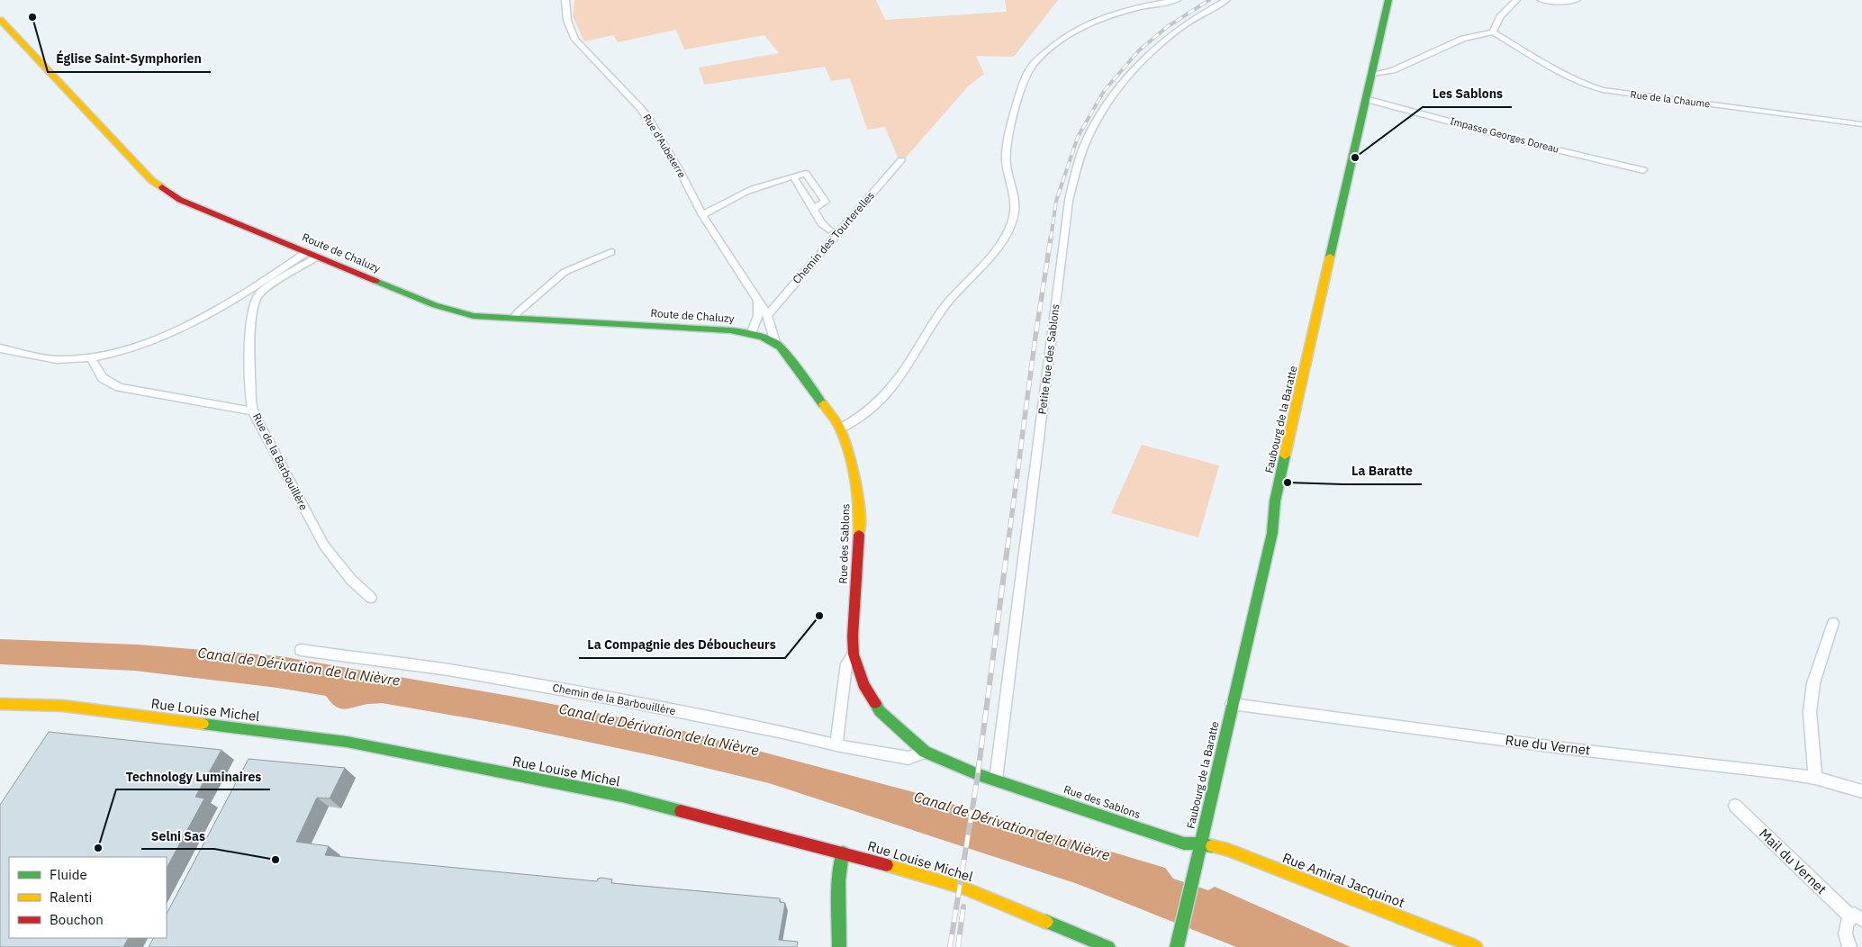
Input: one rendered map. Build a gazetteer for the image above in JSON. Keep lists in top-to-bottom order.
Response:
{
  "streets": {
    "street": [
      "Rue de la Chaume",
      "Impasse Georges Doreau",
      "Rue d'Aubeterre",
      "Chemin des Tourterelles",
      "Route de Chaluzy",
      "Petite Rue des Sablons",
      "Faubourg de la Baratte",
      "Rue de la Barbouillère",
      "Rue des Sablons",
      "Chemin de la Barbouillère",
      "Rue Louise Michel",
      "Rue du Vernet",
      "Mail du Vernet",
      "Rue Amiral Jacquinot"
    ]
  },
  "crossings": [
    ["Impasse Georges Doreau", "Faubourg de la Baratte"],
    ["Rue d'Aubeterre", "Chemin des Tourterelles"],
    ["Rue d'Aubeterre", "Route de Chaluzy"],
    ["Rue d'Aubeterre", "Rue des Sablons"],
    ["Route de Chaluzy", "Rue de la Barbouillère"],
    ["Route de Chaluzy", "Rue des Sablons"],
    ["Petite Rue des Sablons", "Rue des Sablons"],
    ["Faubourg de la Baratte", "Rue des Sablons"],
    ["Faubourg de la Baratte", "Rue du Vernet"],
    ["Faubourg de la Baratte", "Rue Amiral Jacquinot"],
    ["Rue des Sablons", "Chemin de la Barbouillère"],
    ["Rue des Sablons", "Rue Amiral Jacquinot"]
  ],
  "water": ["Canal de Dérivation de la Nièvre"],
  "places": [
    "Église Saint-Symphorien",
    "Les Sablons",
    "La Baratte",
    "La Compagnie des Déboucheurs",
    "Technology Luminaires",
    "Selni Sas"
  ],
  "legend": ["Fluide", "Ralenti", "Bouchon"]
}
